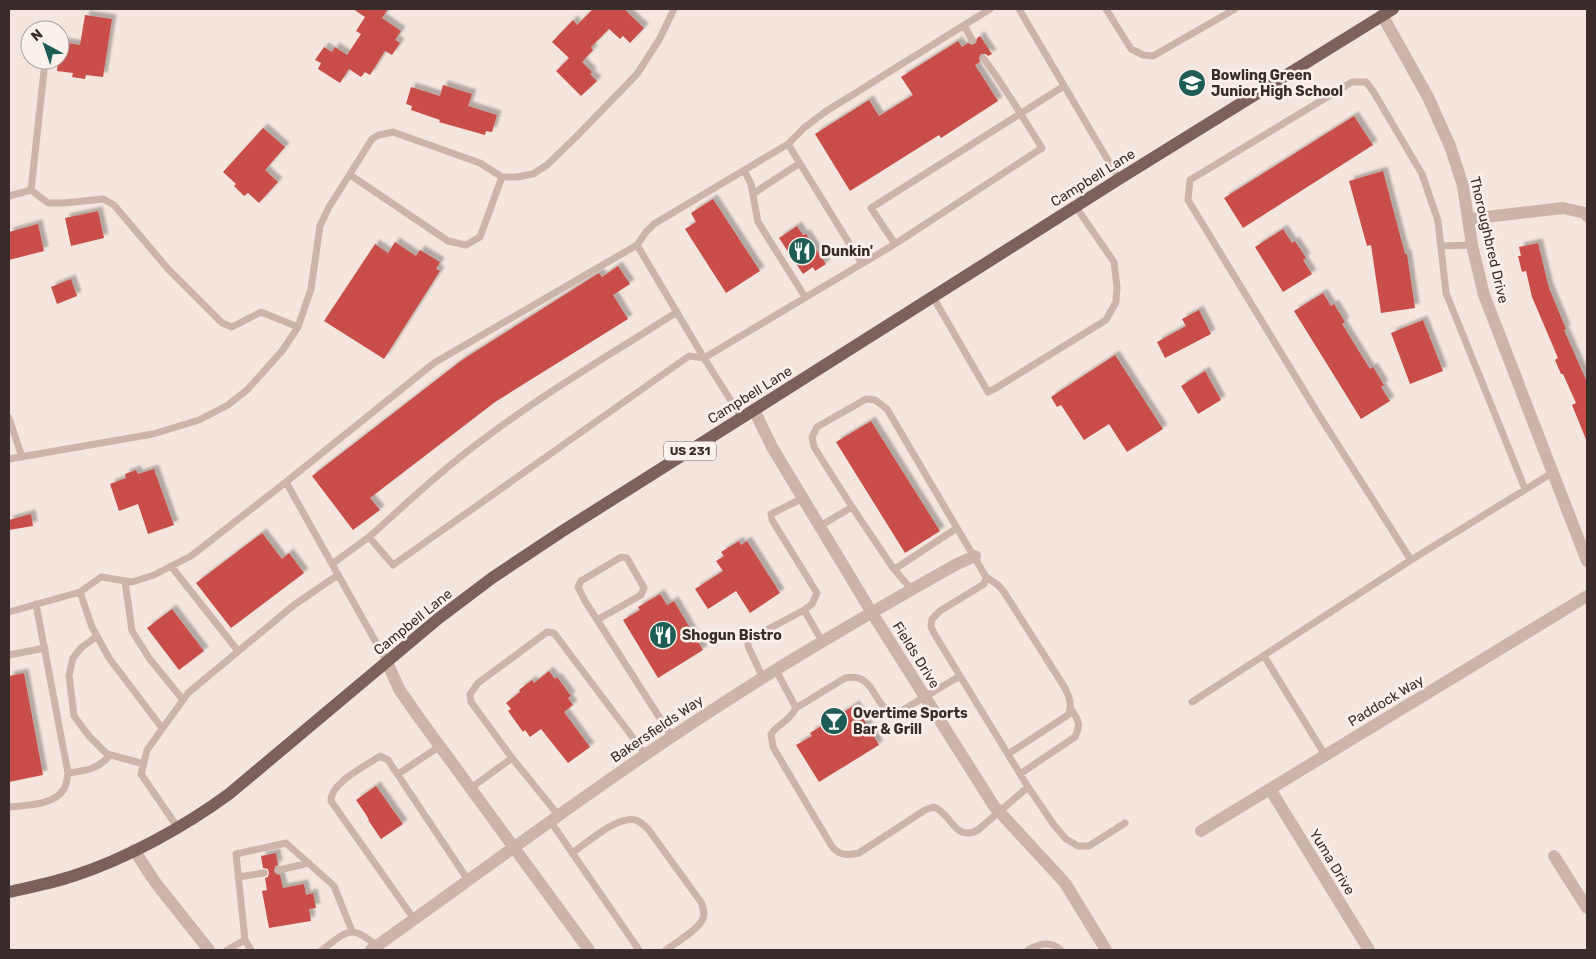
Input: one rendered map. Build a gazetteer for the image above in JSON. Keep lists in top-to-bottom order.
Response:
{
  "streets": {
    "main road": ["Campbell Lane", "US 231"],
    "street": [
      "Thoroughbred Drive",
      "Fields Drive",
      "Paddock Way",
      "Bakersfields Way",
      "Yuma Drive"
    ]
  },
  "crossings": [
    ["Campbell Lane", "Thoroughbred Drive"],
    ["Campbell Lane", "Fields Drive"],
    ["Fields Drive", "Bakersfields Way"],
    ["Paddock Way", "Yuma Drive"]
  ],
  "places": {
    "school or university": ["Bowling Green Junior High School"],
    "restaurant": ["Dunkin'", "Shogun Bistro"],
    "bar": ["Overtime Sports Bar & Grill"]
  },
  "north": "top left"
}
